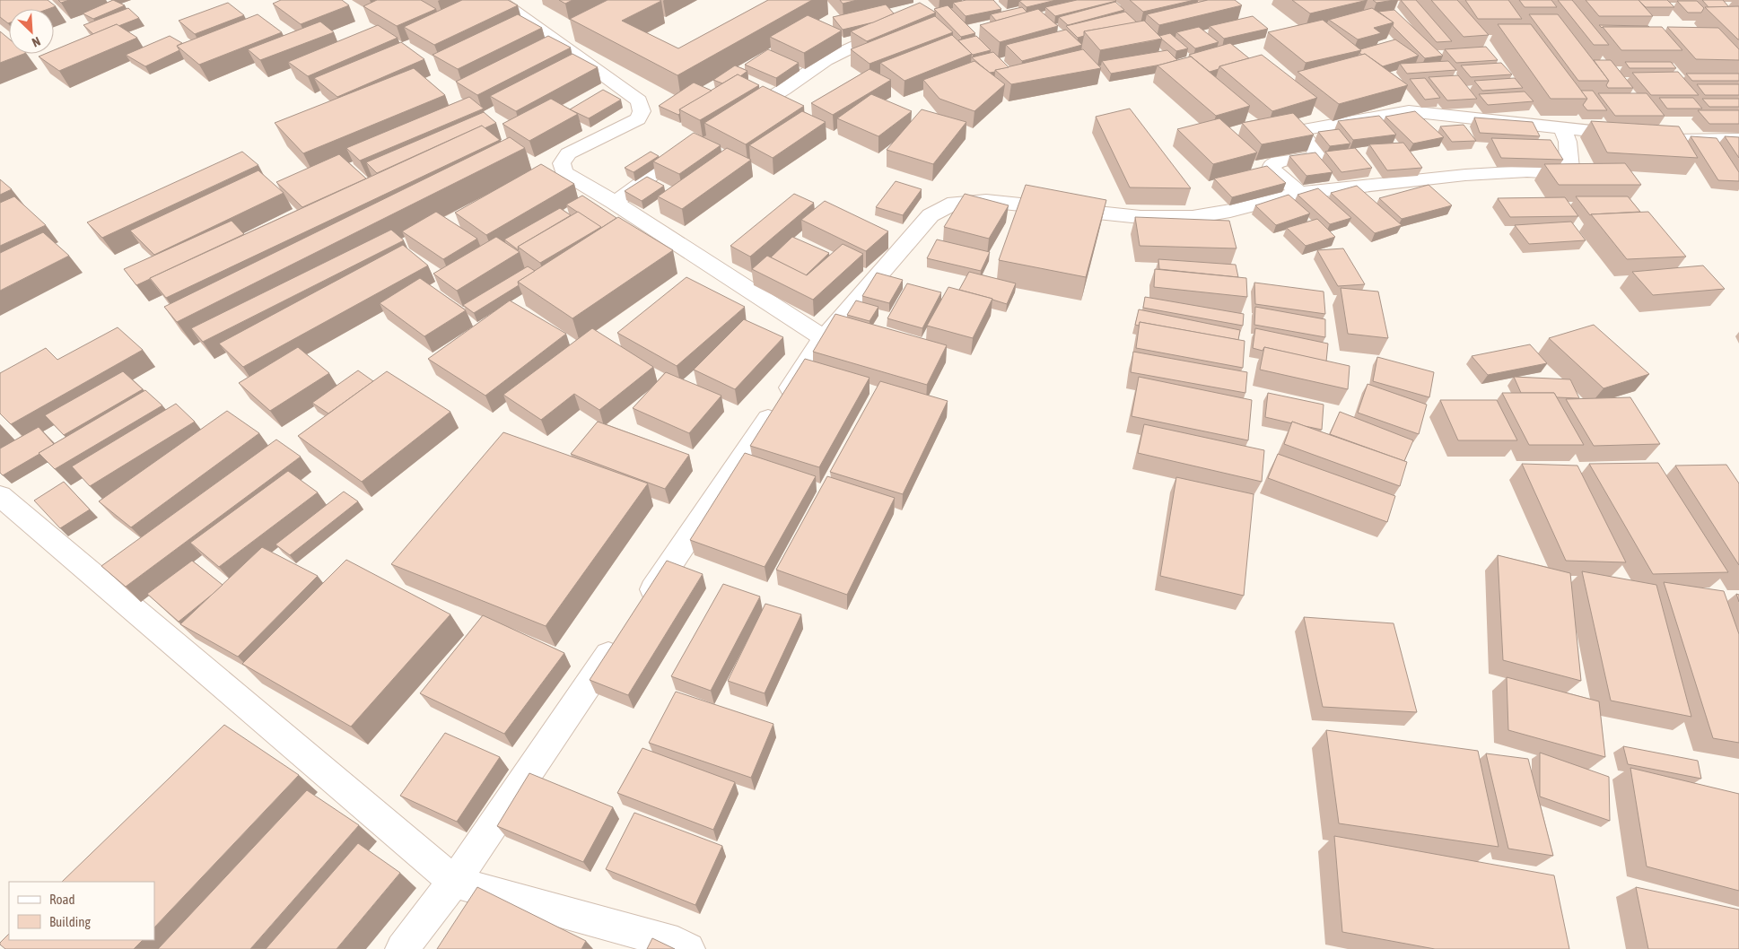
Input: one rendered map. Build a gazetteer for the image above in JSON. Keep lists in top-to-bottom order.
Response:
{
  "legend": ["Road", "Building"],
  "north": "bottom right"
}
